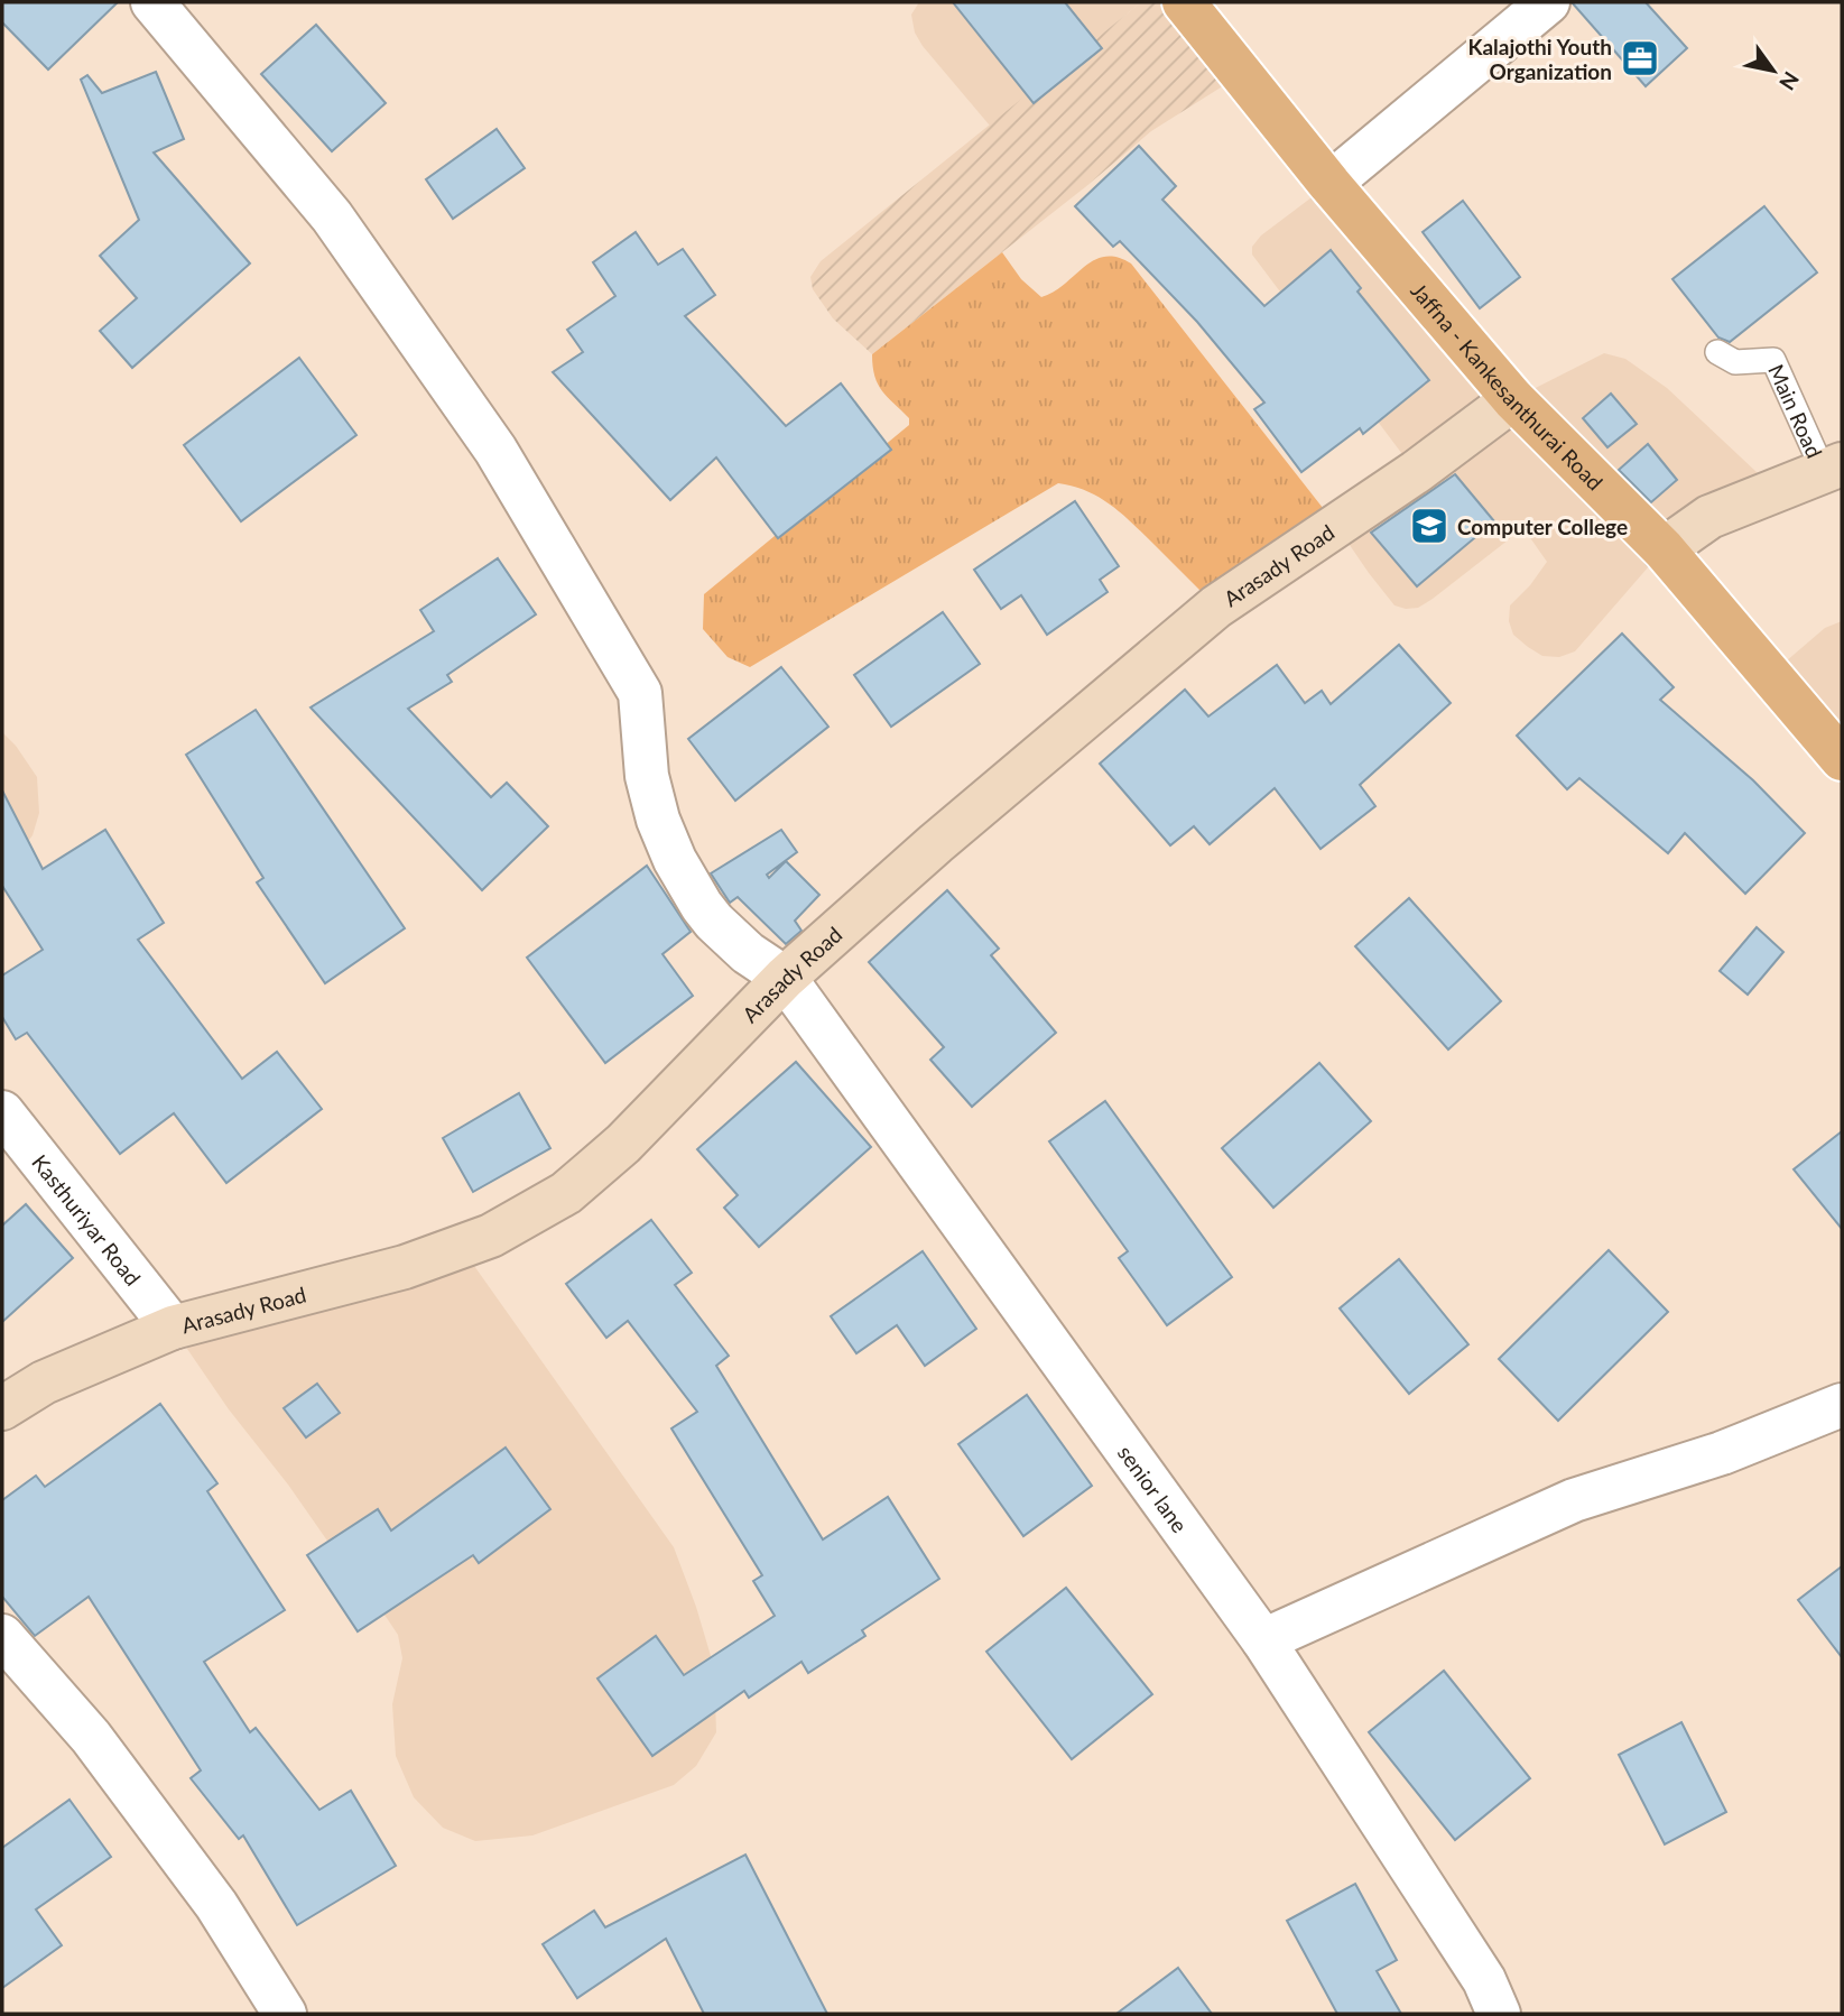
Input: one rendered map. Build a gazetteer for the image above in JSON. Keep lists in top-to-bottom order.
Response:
{
  "streets": {
    "main road": ["Jaffna - Kankesanthurai Road", "Main Road", "Arasady Road"],
    "street": ["Kasthuriyar Road", "senior lane"]
  },
  "crossings": [
    ["Jaffna - Kankesanthurai Road", "Main Road"],
    ["Jaffna - Kankesanthurai Road", "Arasady Road"],
    ["Arasady Road", "Kasthuriyar Road"],
    ["Arasady Road", "senior lane"]
  ],
  "places": {
    "office": ["Kalajothi Youth Organization"],
    "school or university": ["Computer College"]
  },
  "north": "bottom right"
}
